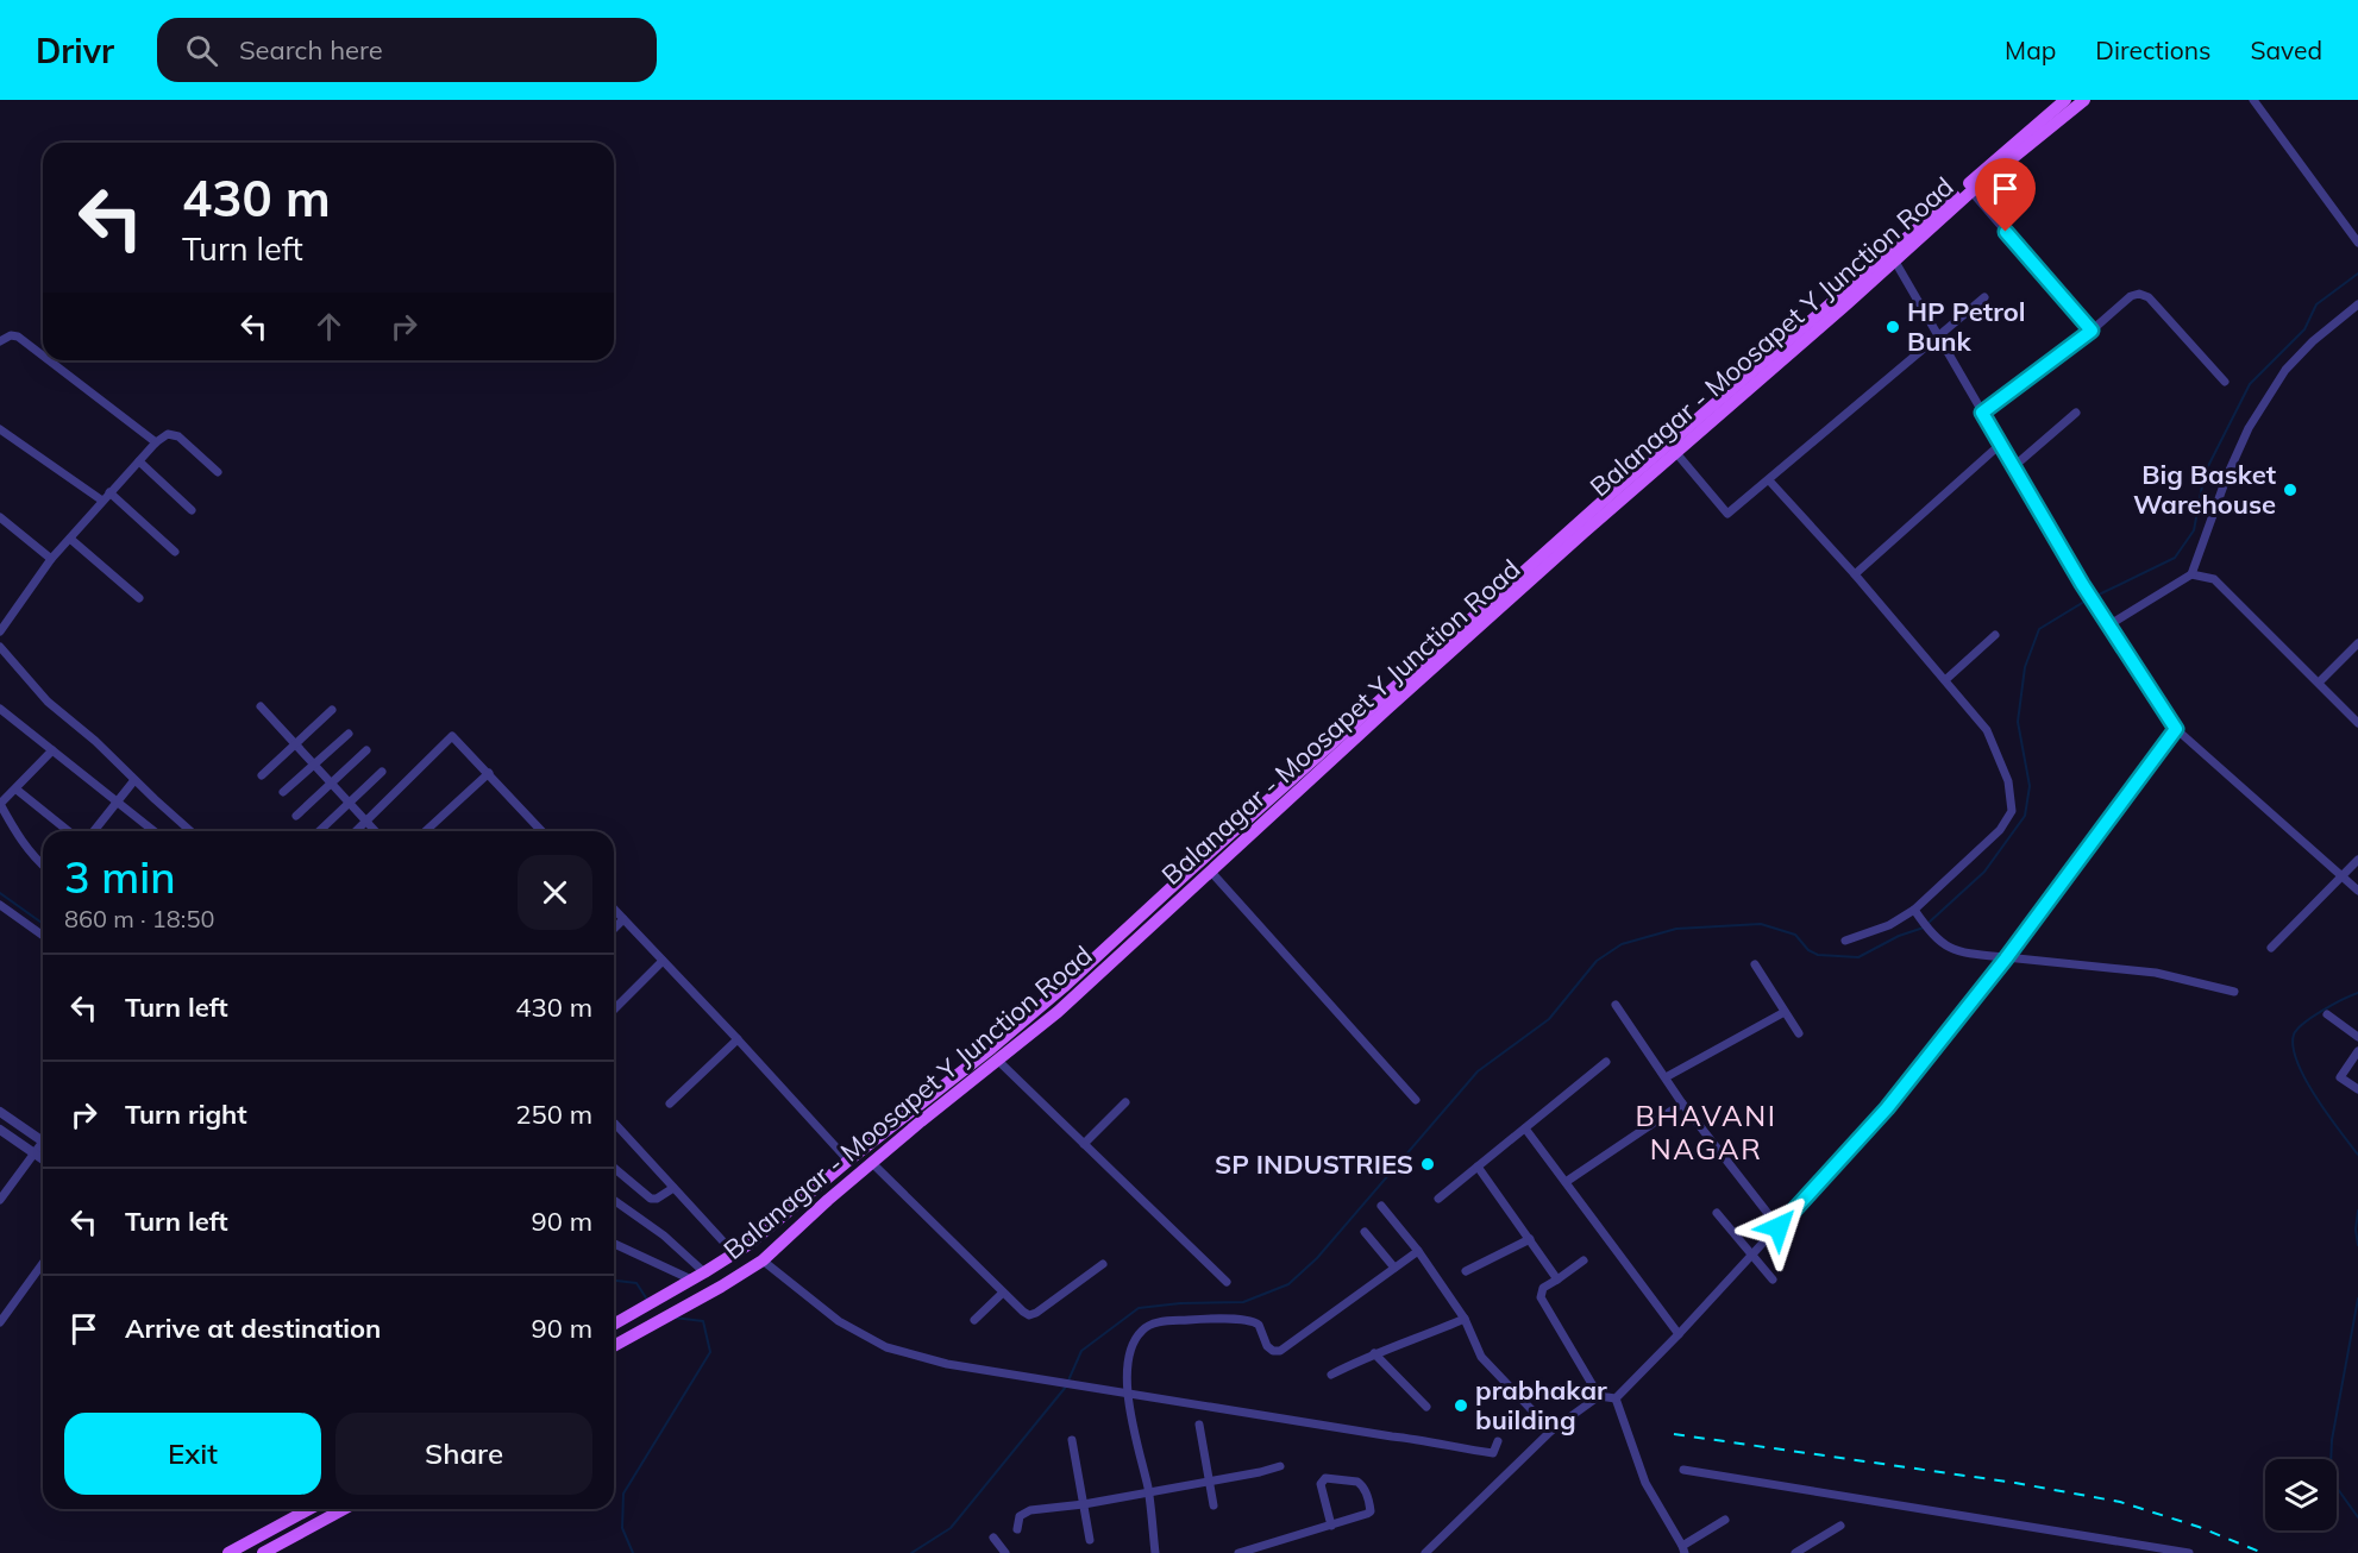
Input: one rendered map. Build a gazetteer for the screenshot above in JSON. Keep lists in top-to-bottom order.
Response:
{
  "streets": {
    "main road": ["Balanagar - Moosapet Y Junction Road"]
  },
  "districts": ["BHAVANI NAGAR"],
  "places": [
    "HP Petrol Bunk",
    "Big Basket Warehouse",
    "SP INDUSTRIES",
    "prabhakar building"
  ],
  "page": {
    "header": "Drivr",
    "search": "Search here",
    "nav": ["Map", "Directions", "Saved"],
    "turn": ["430 m", "Turn left"],
    "heading": ["3 min", "860 m · 18:50"],
    "list": [
      {
        "name": "Turn left",
        "value": "430 m"
      },
      {
        "name": "Turn right",
        "value": "250 m"
      },
      {
        "name": "Turn left",
        "value": "90 m"
      },
      {
        "name": "Arrive at destination",
        "value": "90 m"
      }
    ],
    "buttons": ["Exit", "Share"]
  }
}
